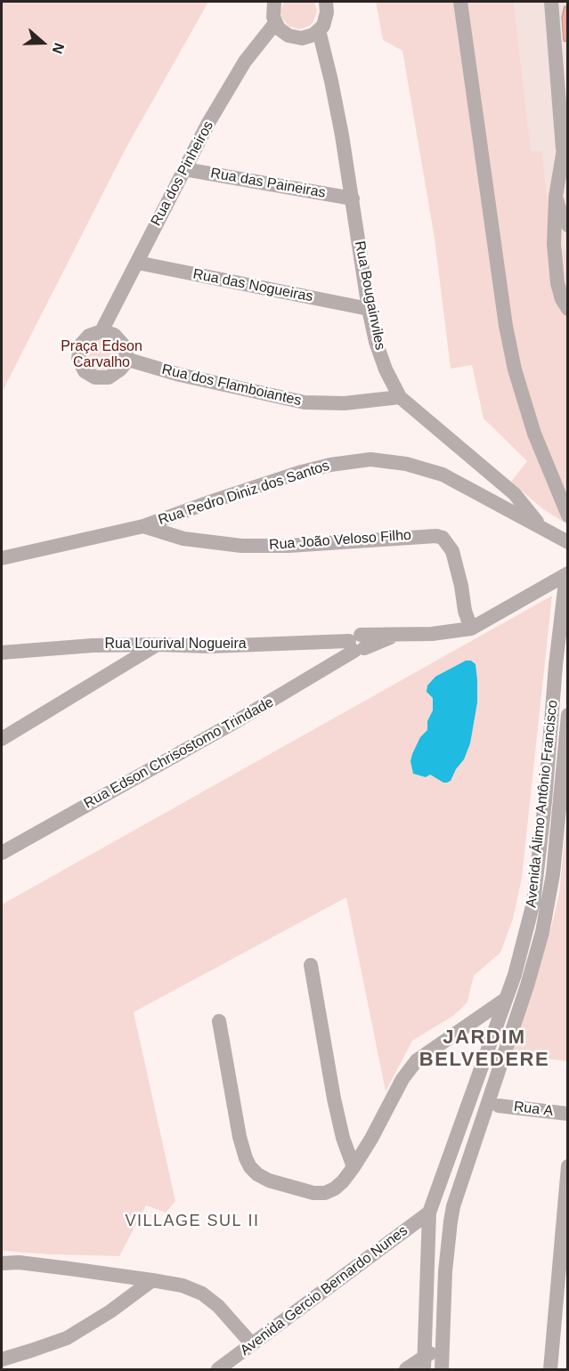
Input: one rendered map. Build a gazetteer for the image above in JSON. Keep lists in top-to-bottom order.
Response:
{
  "streets": {
    "street": [
      "Rua dos Pinheiros",
      "Rua das Paineiras",
      "Rua das Nogueiras",
      "Rua Bougainviles",
      "Rua dos Flamboiantes",
      "Rua Pedro Diniz dos Santos",
      "Rua João Veloso Filho",
      "Rua Lourival Nogueira",
      "Rua Edson Chrisostomo Trindade",
      "Avenida Álimo Antônio Francisco",
      "Rua A",
      "Avenida Gercio Bernardo Nunes"
    ]
  },
  "crossings": [
    ["Rua dos Pinheiros", "Rua das Paineiras"],
    ["Rua dos Pinheiros", "Rua das Nogueiras"],
    ["Rua dos Pinheiros", "Rua dos Flamboiantes"],
    ["Rua das Paineiras", "Rua Bougainviles"],
    ["Rua das Nogueiras", "Rua Bougainviles"],
    ["Rua Bougainviles", "Rua dos Flamboiantes"],
    ["Rua Bougainviles", "Rua Pedro Diniz dos Santos"],
    ["Rua Pedro Diniz dos Santos", "Rua João Veloso Filho"],
    ["Rua Lourival Nogueira", "Rua Edson Chrisostomo Trindade"],
    ["Avenida Álimo Antônio Francisco", "Avenida Gercio Bernardo Nunes"]
  ],
  "districts": ["JARDIM BELVEDERE", "VILLAGE SUL II"],
  "parks": ["Praça Edson Carvalho"],
  "north": "right"
}
